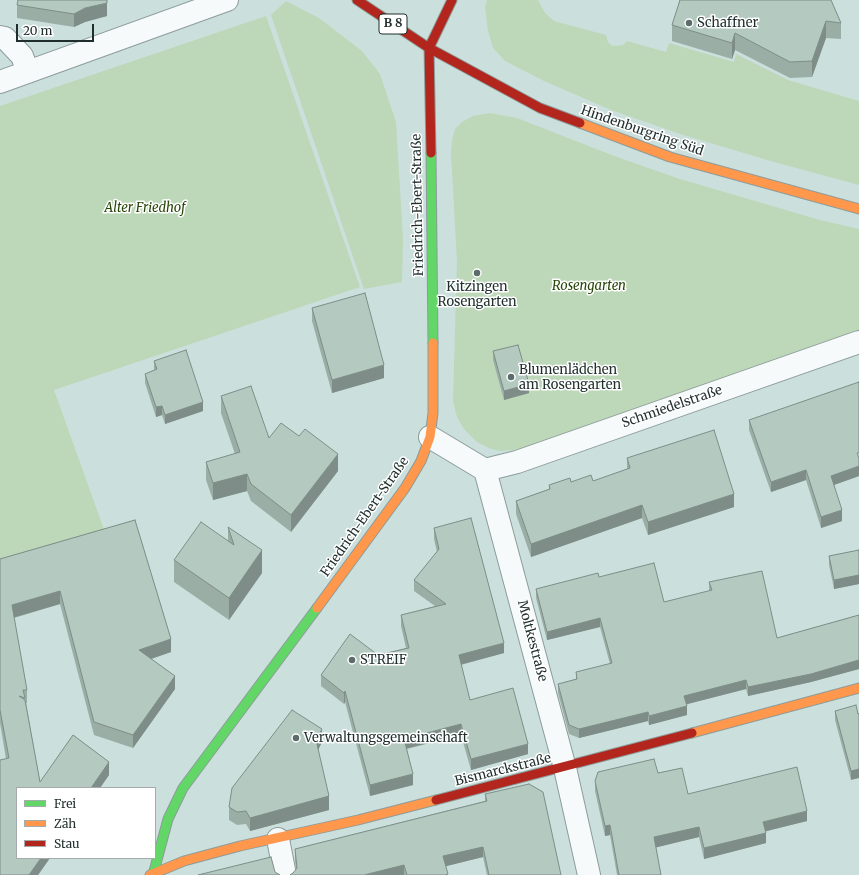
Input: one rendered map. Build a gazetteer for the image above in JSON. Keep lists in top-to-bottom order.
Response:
{
  "streets": {
    "street": [
      "B 8",
      "Hindenburgring Süd",
      "Friedrich-Ebert-Straße",
      "Schmiedelstraße",
      "Moltkestraße",
      "Bismarckstraße"
    ]
  },
  "crossings": [
    ["B 8", "Hindenburgring Süd"],
    ["B 8", "Friedrich-Ebert-Straße"],
    ["Hindenburgring Süd", "Friedrich-Ebert-Straße"],
    ["Friedrich-Ebert-Straße", "Bismarckstraße"],
    ["Schmiedelstraße", "Moltkestraße"],
    ["Moltkestraße", "Bismarckstraße"]
  ],
  "parks": ["Alter Friedhof", "Rosengarten"],
  "places": [
    "Schaffner",
    "Kitzingen Rosengarten",
    "Blumenlädchen am Rosengarten",
    "STREIF",
    "Verwaltungsgemeinschaft"
  ],
  "legend": ["Frei", "Zäh", "Stau"],
  "scale_bar": "20 m"
}
